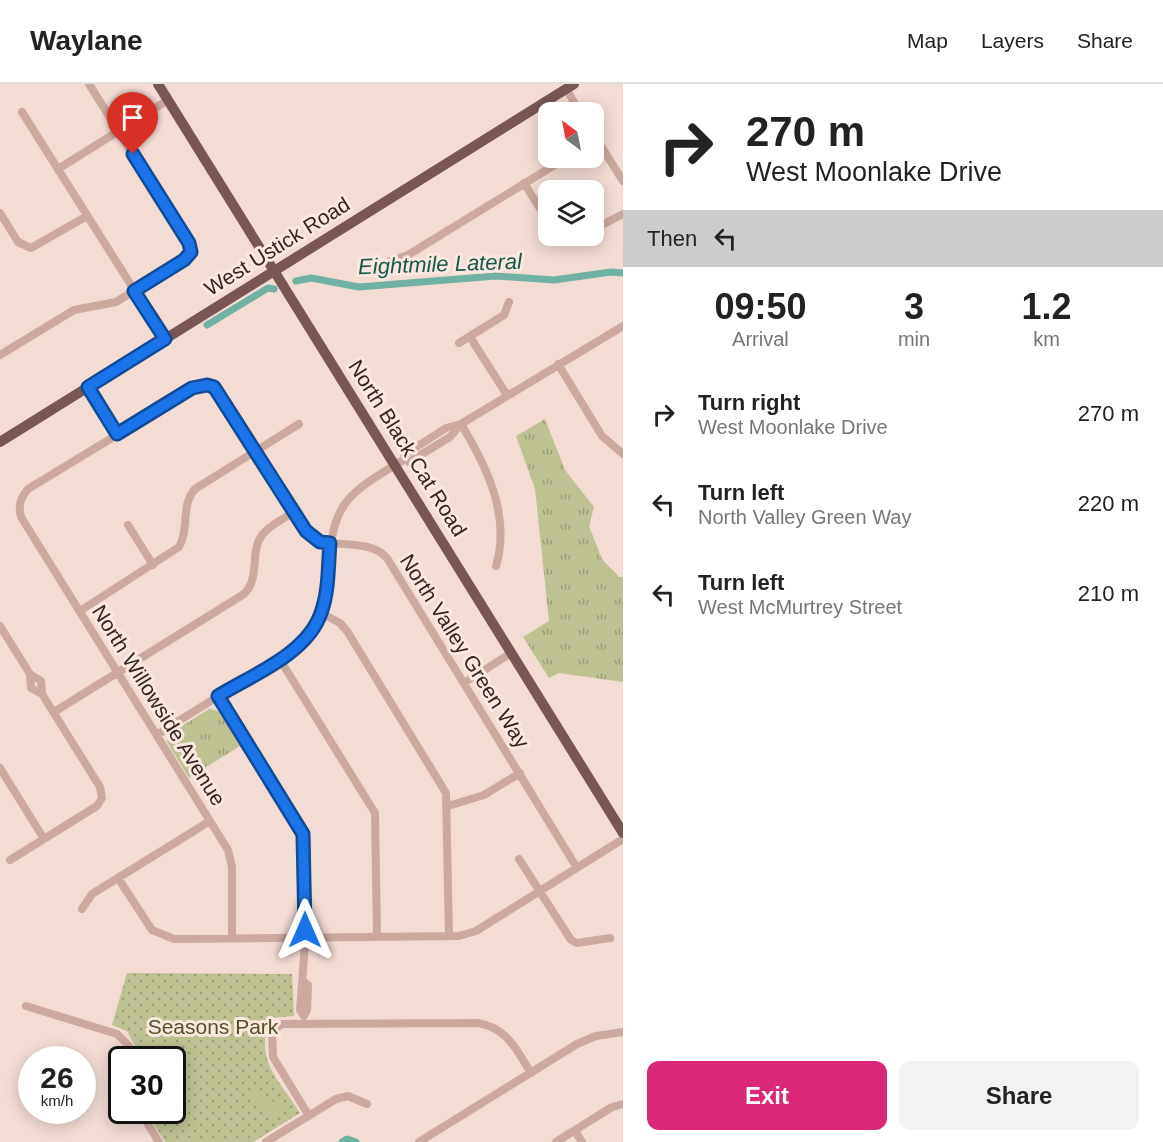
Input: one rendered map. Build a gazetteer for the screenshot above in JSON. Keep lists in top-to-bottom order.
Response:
{
  "streets": {
    "main road": ["West Ustick Road", "North Black Cat Road"],
    "street": ["North Valley Green Way", "North Willowside Avenue"]
  },
  "crossings": [
    ["West Ustick Road", "North Black Cat Road"],
    ["North Valley Green Way", "North Willowside Avenue"]
  ],
  "water": ["Eightmile Lateral"],
  "parks": ["Seasons Park"],
  "north": "top left",
  "page": {
    "header": "Waylane",
    "nav": ["Map", "Layers", "Share"],
    "turn": ["270 m", "West Moonlake Drive"],
    "then": "Then",
    "eta": [
      "09:50",
      "Arrival",
      "3",
      "min",
      "1.2",
      "km"
    ],
    "list": [
      {
        "name": "Turn right",
        "note": "West Moonlake Drive",
        "value": "270 m"
      },
      {
        "name": "Turn left",
        "note": "North Valley Green Way",
        "value": "220 m"
      },
      {
        "name": "Turn left",
        "note": "West McMurtrey Street",
        "value": "210 m"
      }
    ],
    "speed": "26 km/h",
    "limit": "30",
    "buttons": ["Exit", "Share"]
  }
}
